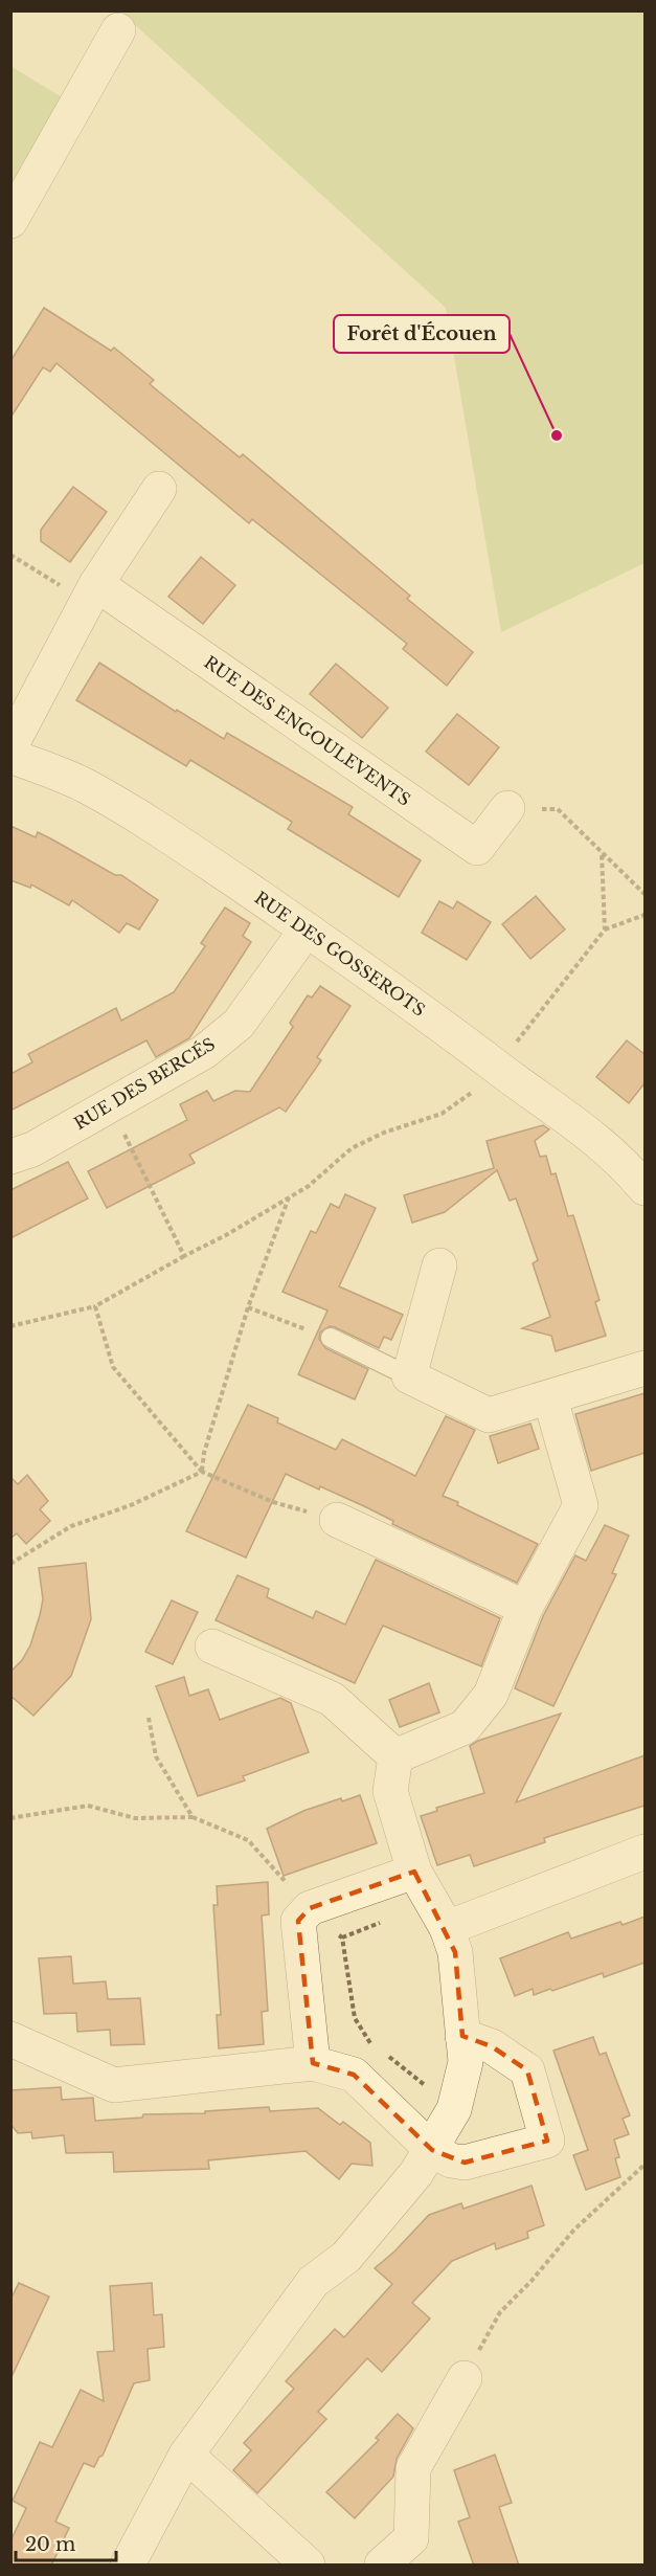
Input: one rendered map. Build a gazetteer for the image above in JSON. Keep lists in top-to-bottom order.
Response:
{
  "streets": {
    "street": ["RUE DES ENGOULEVENTS", "RUE DES GOSSEROTS", "RUE DES BERCÉS"]
  },
  "crossings": [
    ["RUE DES GOSSEROTS", "RUE DES BERCÉS"]
  ],
  "places": ["Forêt d'Écouen"],
  "scale_bar": "20 m"
}
